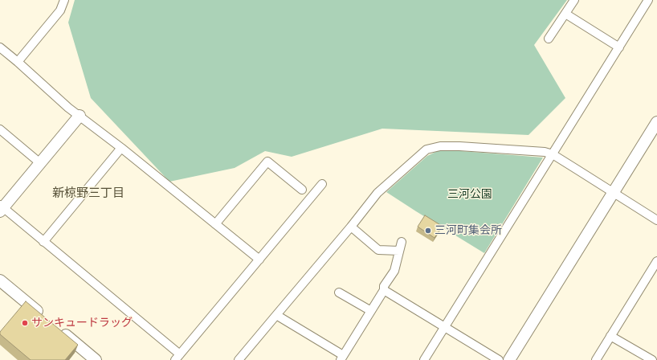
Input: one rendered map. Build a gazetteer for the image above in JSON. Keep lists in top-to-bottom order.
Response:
{
  "districts": ["新椋野三丁目"],
  "parks": ["三河公園"],
  "places": ["三河町集会所", "サンキュードラッグ"]
}
